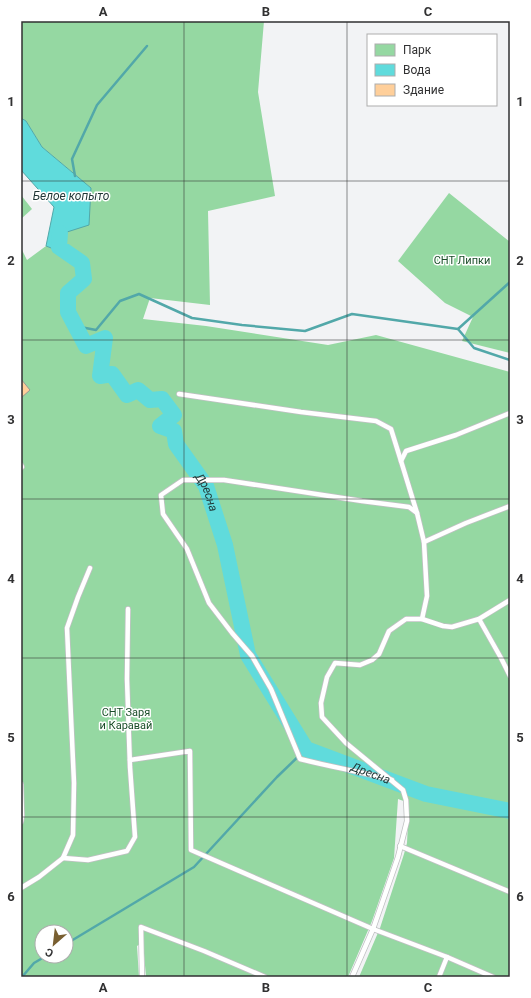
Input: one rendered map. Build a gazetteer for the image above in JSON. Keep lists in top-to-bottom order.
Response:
{
  "water": ["Белое копыто", "Дресна"],
  "parks": ["СНТ Липки", "СНТ Заря и Каравай"],
  "legend": ["Парк", "Вода", "Здание"],
  "north": "bottom left",
  "grid": {
    "columns": ["A", "B", "C"],
    "rows": [
      "1",
      "2",
      "3",
      "4",
      "5",
      "6"
    ]
  }
}
